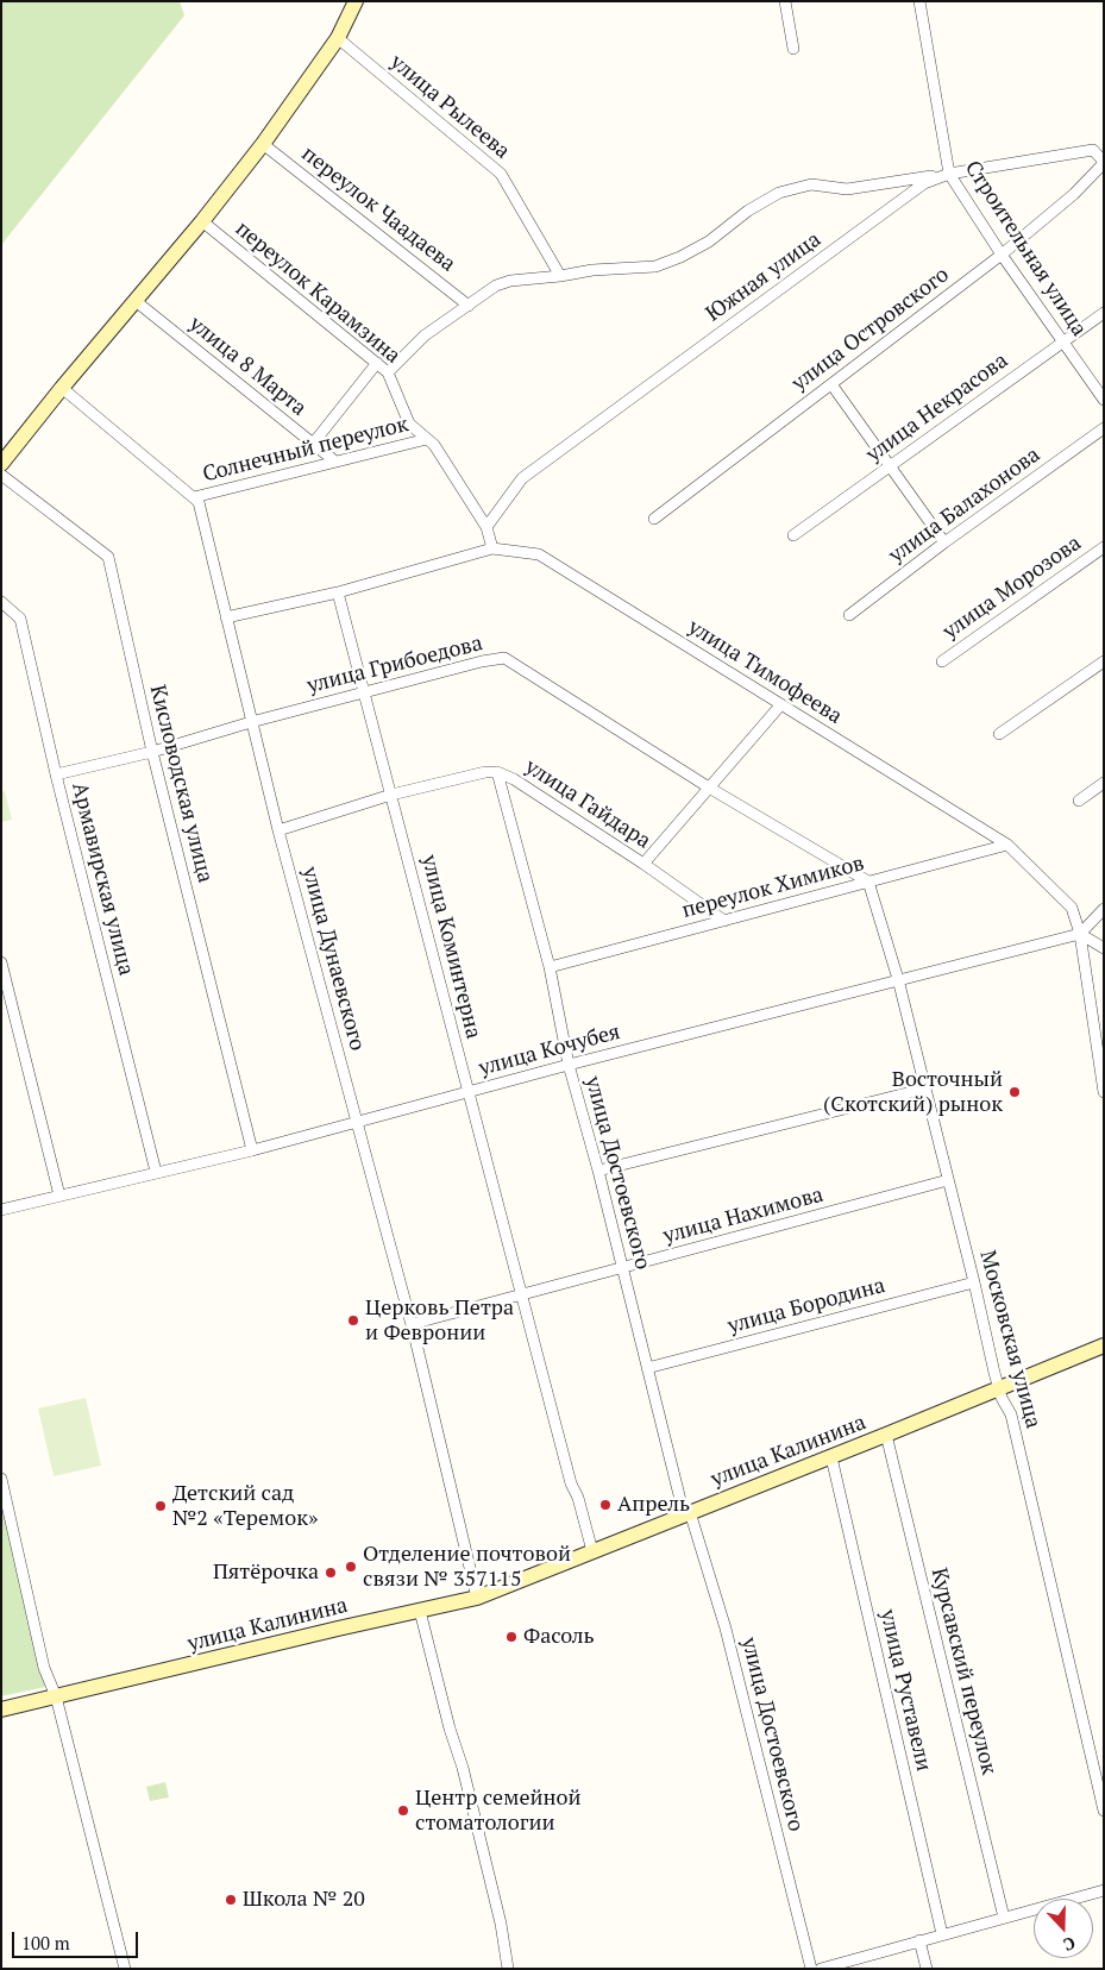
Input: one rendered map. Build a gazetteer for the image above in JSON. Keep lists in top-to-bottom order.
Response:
{
  "streets": {
    "main road": ["улица Калинина"],
    "street": [
      "улица Рылеева",
      "переулок Чаадаева",
      "Строительная улица",
      "Южная улица",
      "переулок Карамзина",
      "улица Островского",
      "улица 8 Марта",
      "улица Некрасова",
      "Солнечный переулок",
      "улица Балахонова",
      "улица Морозова",
      "улица Грибоедова",
      "улица Тимофеева",
      "Кисловодская улица",
      "улица Гайдара",
      "Армавирская улица",
      "переулок Химиков",
      "улица Коминтерна",
      "улица Дунаевского",
      "улица Кочубея",
      "улица Достоевского",
      "улица Нахимова",
      "улица Бородина",
      "Московская улица",
      "Курсавский переулок",
      "улица Руставели"
    ]
  },
  "crossings": [
    ["Строительная улица", "Южная улица"],
    ["Строительная улица", "улица Островского"],
    ["Строительная улица", "улица Некрасова"],
    ["Южная улица", "переулок Карамзина"],
    ["Южная улица", "улица Островского"],
    ["переулок Карамзина", "Солнечный переулок"],
    ["переулок Карамзина", "улица Тимофеева"],
    ["улица 8 Марта", "Солнечный переулок"],
    ["Солнечный переулок", "улица Дунаевского"],
    ["улица Грибоедова", "Кисловодская улица"],
    ["улица Грибоедова", "Армавирская улица"],
    ["улица Грибоедова", "переулок Химиков"],
    ["улица Грибоедова", "улица Коминтерна"],
    ["улица Грибоедова", "улица Дунаевского"],
    ["улица Грибоедова", "Московская улица"],
    ["улица Тимофеева", "переулок Химиков"],
    ["улица Тимофеева", "улица Коминтерна"],
    ["улица Тимофеева", "улица Дунаевского"],
    ["улица Тимофеева", "улица Кочубея"],
    ["Кисловодская улица", "улица Кочубея"],
    ["улица Гайдара", "переулок Химиков"],
    ["улица Гайдара", "улица Коминтерна"],
    ["улица Гайдара", "улица Дунаевского"],
    ["улица Гайдара", "улица Достоевского"],
    ["Армавирская улица", "улица Кочубея"],
    ["переулок Химиков", "улица Достоевского"],
    ["переулок Химиков", "Московская улица"],
    ["улица Коминтерна", "улица Кочубея"],
    ["улица Коминтерна", "улица Нахимова"],
    ["улица Коминтерна", "улица Калинина"],
    ["улица Дунаевского", "улица Кочубея"],
    ["улица Дунаевского", "улица Нахимова"],
    ["улица Дунаевского", "улица Калинина"],
    ["улица Кочубея", "улица Достоевского"],
    ["улица Кочубея", "Московская улица"],
    ["улица Достоевского", "улица Нахимова"],
    ["улица Достоевского", "улица Бородина"],
    ["улица Достоевского", "улица Калинина"],
    ["улица Нахимова", "Московская улица"],
    ["улица Бородина", "Московская улица"],
    ["Московская улица", "улица Калинина"],
    ["улица Калинина", "Курсавский переулок"],
    ["улица Калинина", "улица Руставели"]
  ],
  "places": [
    "Восточный (Скотский) рынок",
    "Церковь Петра и Февронии",
    "Апрель",
    "Детский сад №2 «Теремок»",
    "Отделение почтовой связи № 357115",
    "Пятёрочка",
    "Фасоль",
    "Центр cемейной cтоматологии",
    "Школа № 20"
  ],
  "scale_bar": "100 m",
  "north": "bottom"
}
